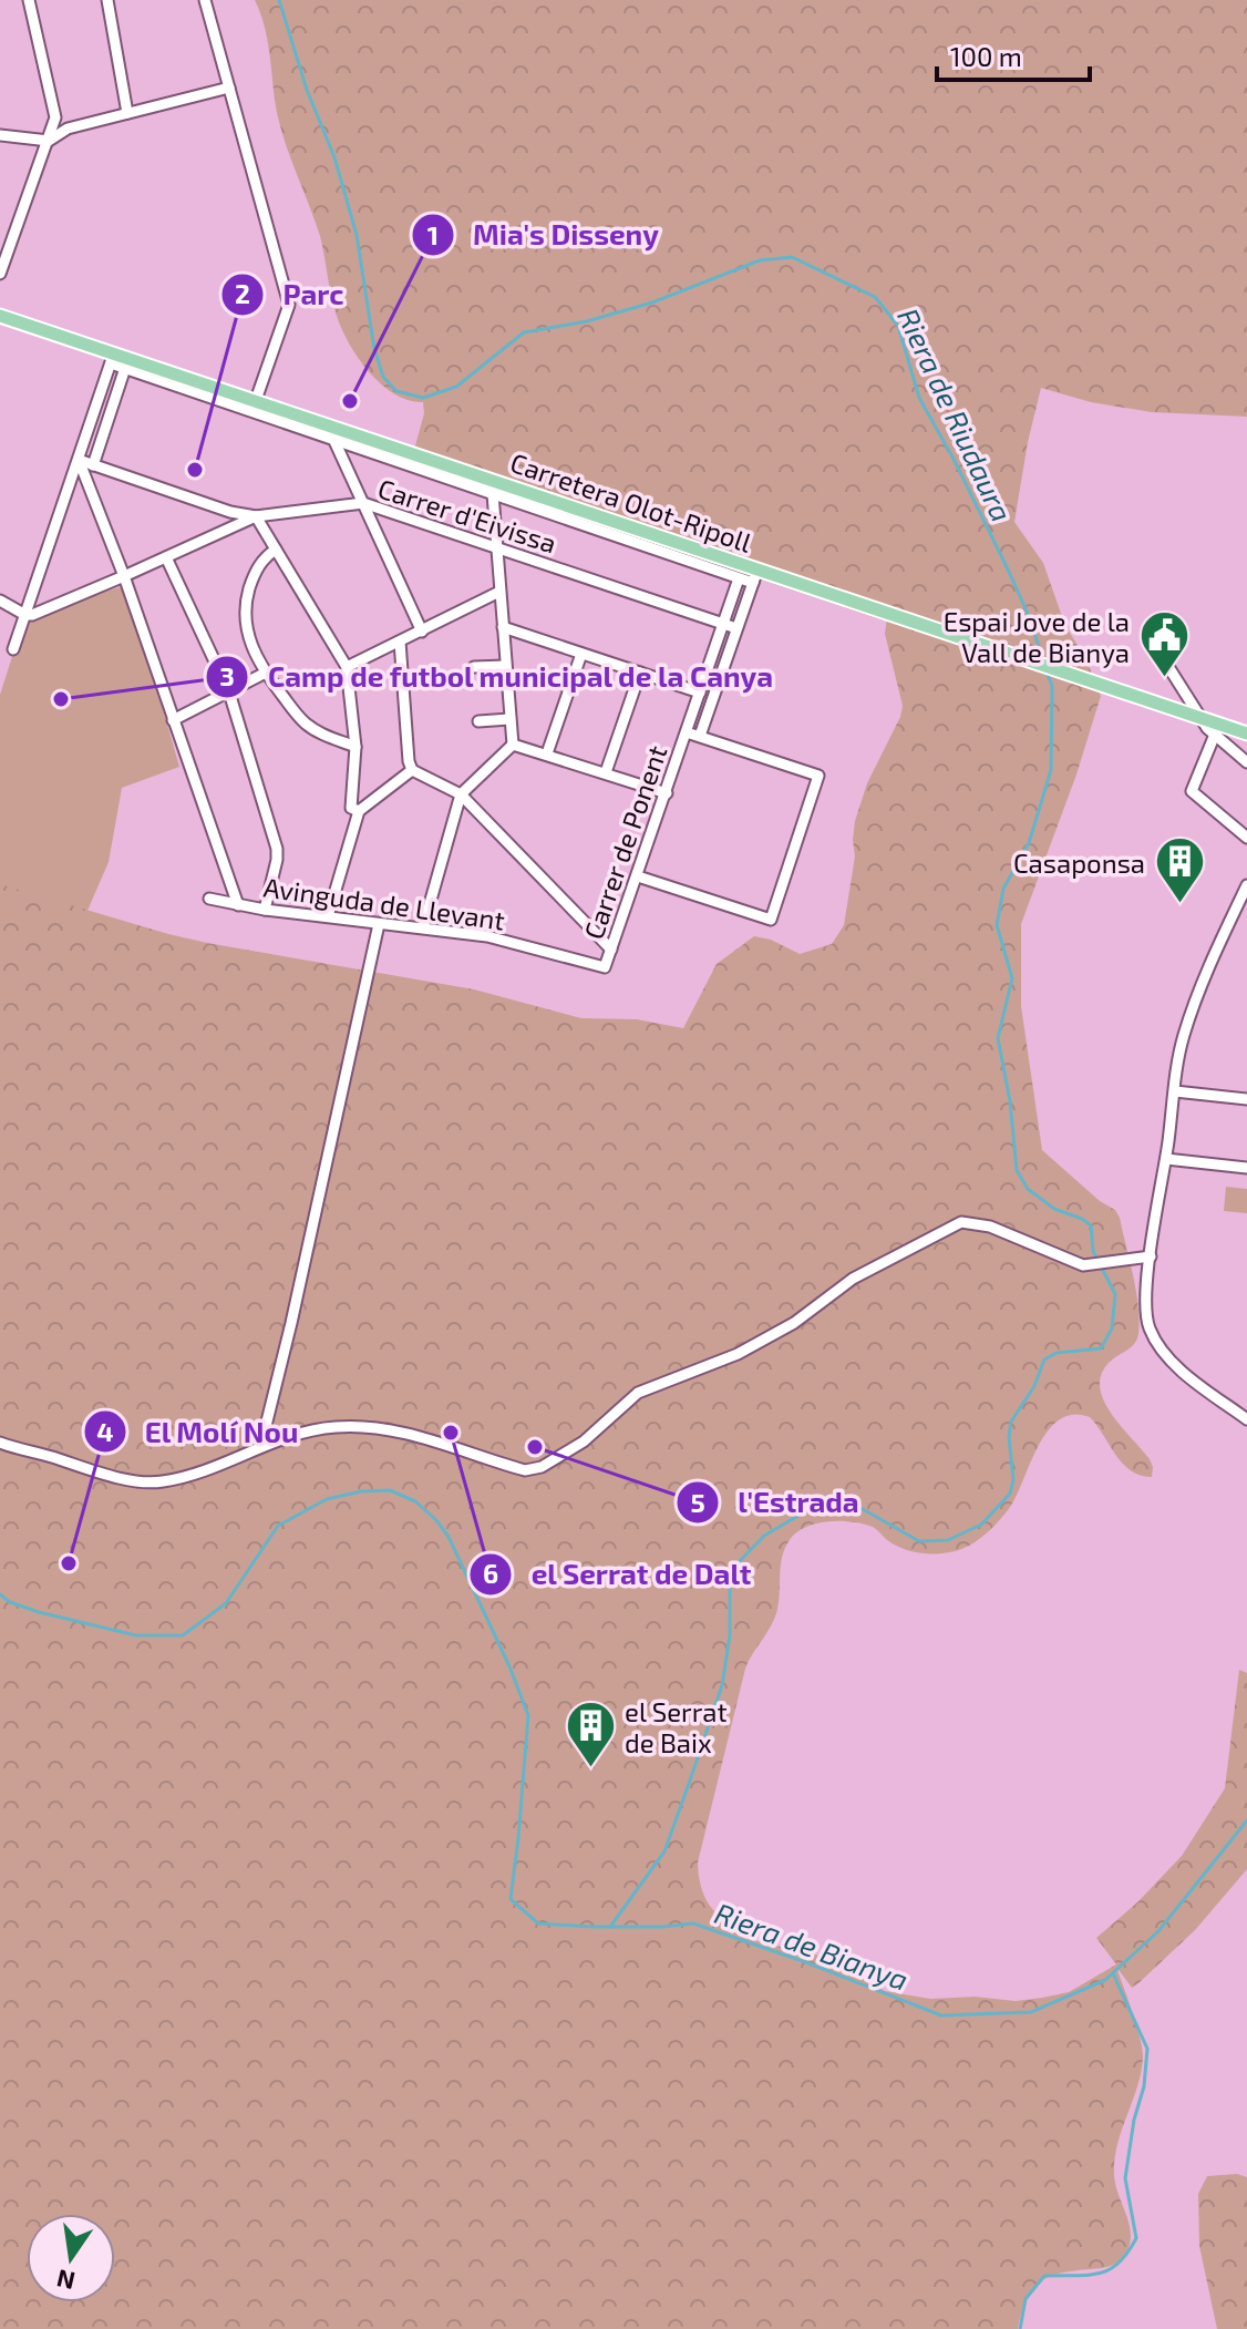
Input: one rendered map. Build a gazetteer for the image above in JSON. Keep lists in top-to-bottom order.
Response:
{
  "streets": {
    "main road": ["Carretera Olot-Ripoll"],
    "street": ["Carrer d'Eivissa", "Carrer de Ponent", "Avinguda de Llevant"]
  },
  "crossings": [
    ["Carretera Olot-Ripoll", "Carrer de Ponent"],
    ["Carrer d'Eivissa", "Carrer de Ponent"],
    ["Carrer de Ponent", "Avinguda de Llevant"]
  ],
  "water": ["Riera de Riudaura", "Riera de Bianya"],
  "places": {
    "other": [
      "Mia's Disseny",
      "Parc",
      "Camp de futbol municipal de la Canya",
      "el Serrat de Dalt",
      "l'Estrada",
      "El Molí Nou"
    ],
    "public building": ["Espai Jove de la Vall de Bianya"],
    "building": ["Casaponsa", "el Serrat de Baix"]
  },
  "scale_bar": "100 m",
  "north": "bottom"
}
